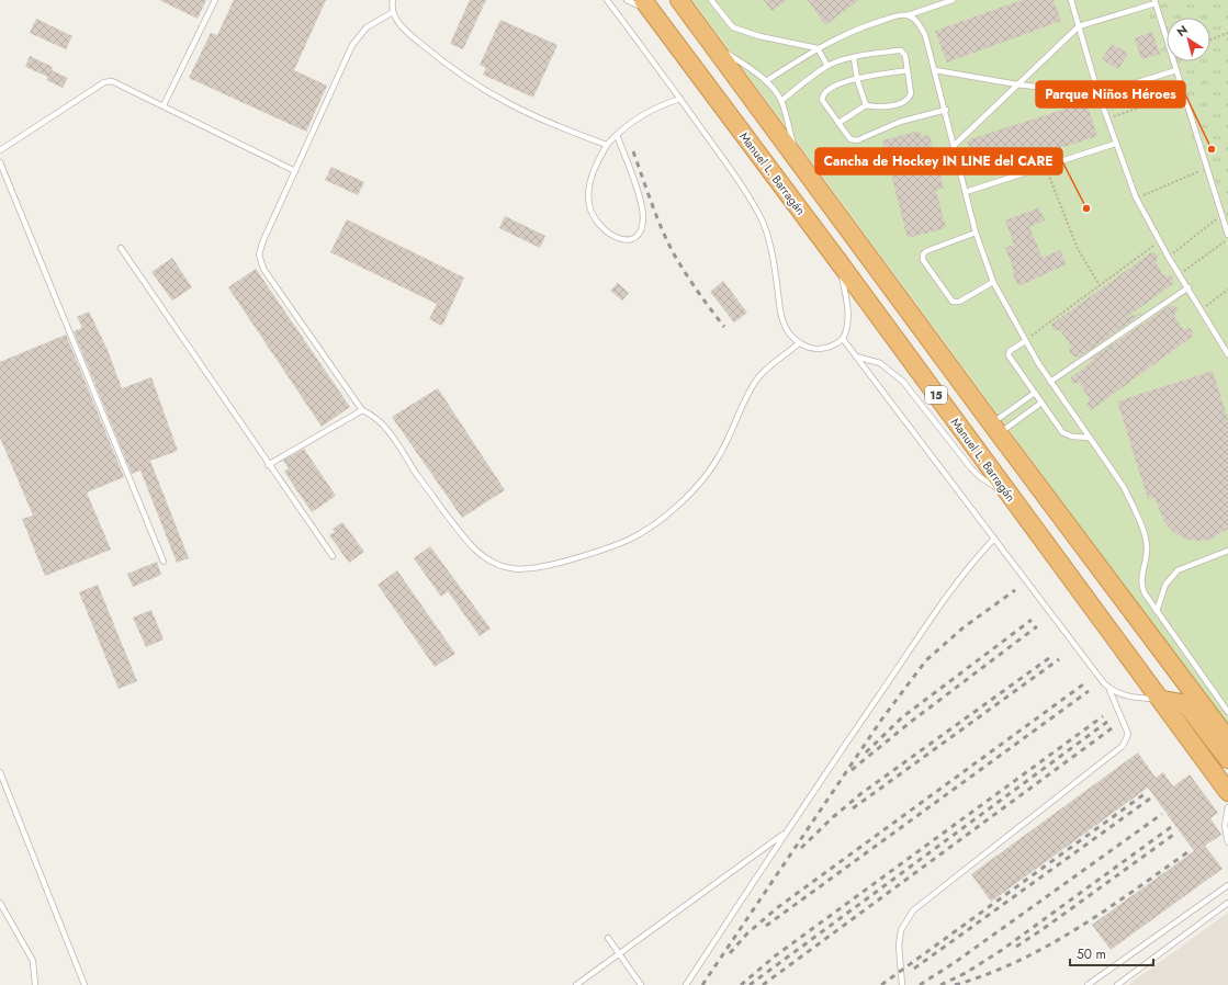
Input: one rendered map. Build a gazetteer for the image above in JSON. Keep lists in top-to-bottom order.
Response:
{
  "streets": {
    "highway": ["Manuel L. Barragán", "15"]
  },
  "places": ["Parque Niños Héroes", "Cancha de Hockey IN LINE del CARE"],
  "scale_bar": "50 m",
  "north": "top left"
}
